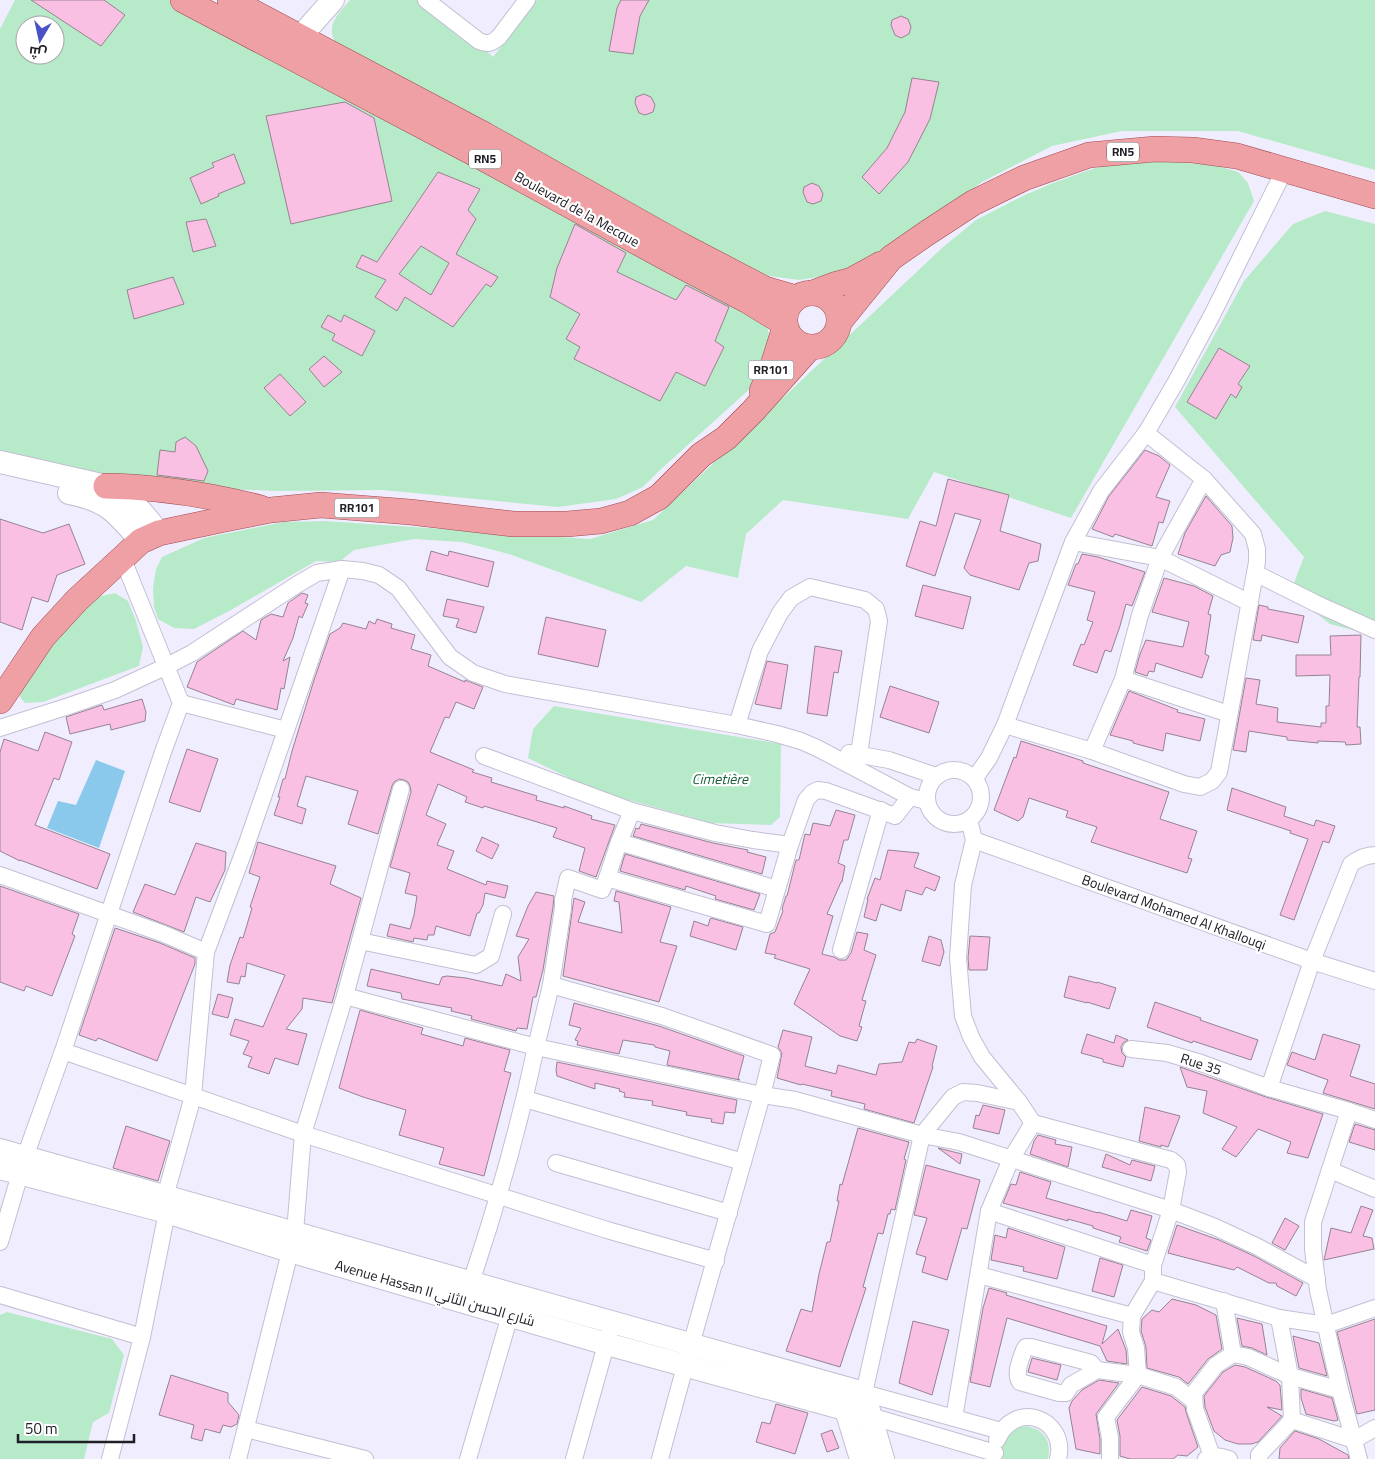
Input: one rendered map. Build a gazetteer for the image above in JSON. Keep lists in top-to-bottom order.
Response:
{
  "streets": {
    "main road": ["RN5", "Boulevard de la Mecque", "RR101"],
    "street": ["Boulevard Mohamed Al Khallouqi", "Rue 35", "Avenue Hassan II شارع الحسن الثاني"]
  },
  "crossings": [
    ["RN5", "Boulevard de la Mecque"],
    ["RN5", "RR101"],
    ["Boulevard de la Mecque", "RR101"]
  ],
  "parks": ["Cimetière"],
  "scale_bar": "50 m",
  "north": "bottom"
}
